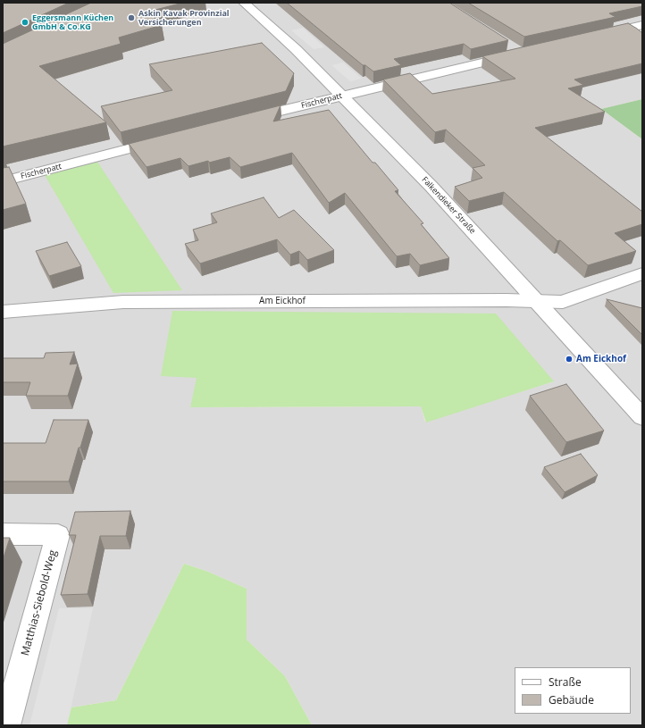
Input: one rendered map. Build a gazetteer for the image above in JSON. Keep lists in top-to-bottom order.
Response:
{
  "streets": {
    "street": [
      "Fischerpatt",
      "Falkendieker Straße",
      "Am Eickhof",
      "Matthias-Siebold-Weg"
    ]
  },
  "crossings": [
    ["Fischerpatt", "Falkendieker Straße"],
    ["Falkendieker Straße", "Am Eickhof"]
  ],
  "places": ["Askin Kavak Provinzial Versicherungen", "Eggersmann Küchen GmbH & Co.KG", "Am Eickhof"],
  "legend": ["Straße", "Gebäude"]
}
